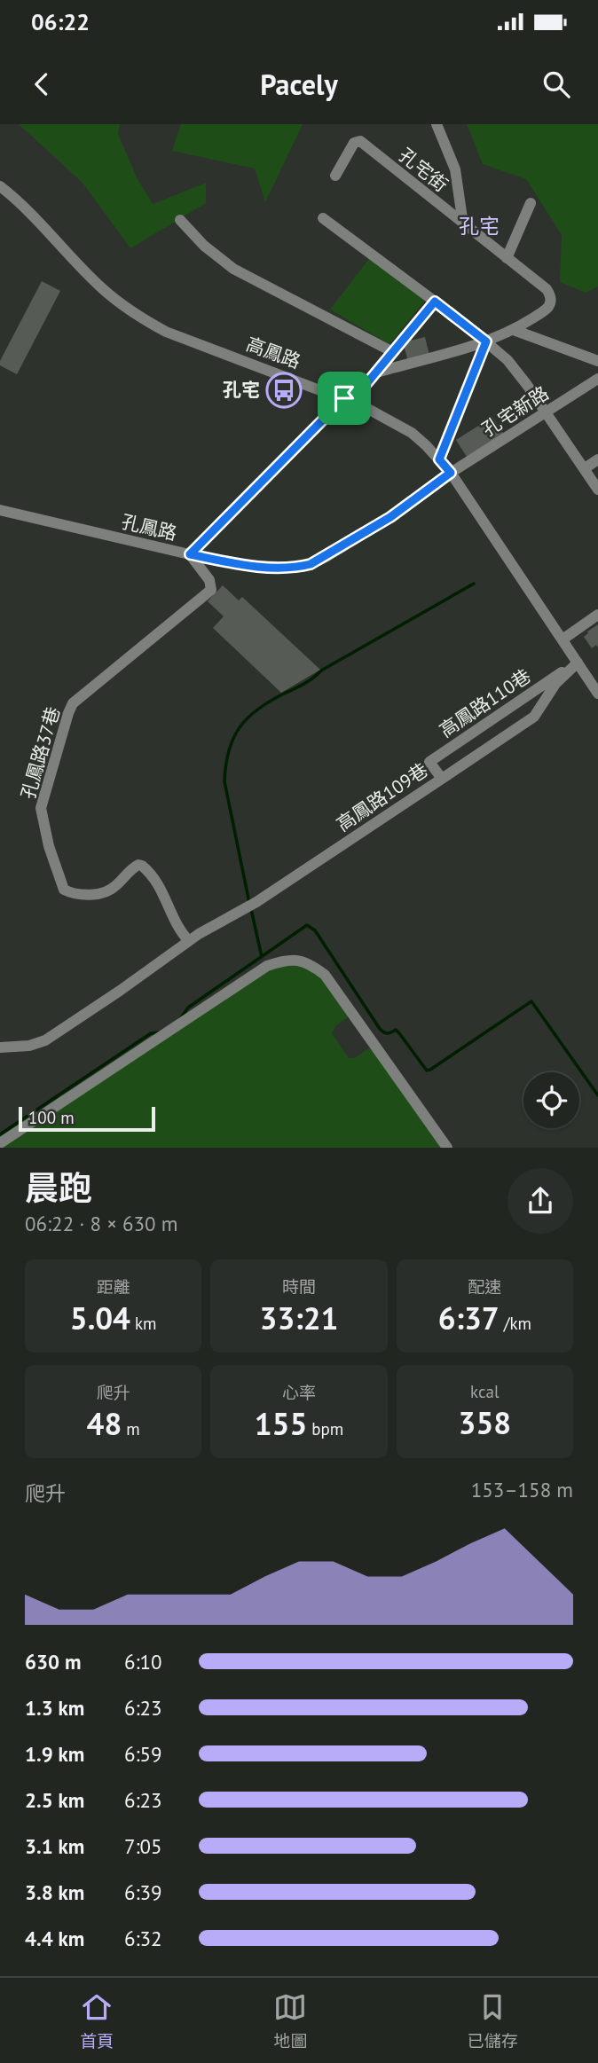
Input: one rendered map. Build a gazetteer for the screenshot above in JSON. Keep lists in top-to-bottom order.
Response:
{
  "streets": {
    "street": [
      "孔宅街",
      "高鳳路",
      "孔宅新路",
      "孔鳳路",
      "高鳳路110巷",
      "孔鳳路37巷",
      "高鳳路109巷"
    ]
  },
  "crossings": [
    ["高鳳路", "孔宅新路"],
    ["高鳳路", "孔鳳路"],
    ["高鳳路", "高鳳路110巷"],
    ["高鳳路", "高鳳路109巷"],
    ["孔宅新路", "孔鳳路"],
    ["孔鳳路", "孔鳳路37巷"],
    ["高鳳路110巷", "高鳳路109巷"],
    ["孔鳳路37巷", "高鳳路109巷"]
  ],
  "districts": ["孔宅"],
  "places": {
    "bus stop": ["孔宅"]
  },
  "scale_bar": "100 m",
  "page": {
    "status": "06:22",
    "header": "Pacely",
    "scale": "100 m",
    "heading": ["晨跑", "06:22 · 8 × 630 m"],
    "stats": [
      ["距離", "5.04 km"],
      ["時間", "33:21"],
      ["配速", "6:37 /km"],
      ["爬升", "48 m"],
      ["心率", "155 bpm"],
      ["kcal", "358"]
    ],
    "chart": ["爬升", "153–158 m"],
    "list": [
      {
        "name": "630 m",
        "note": "6:10"
      },
      {
        "name": "1.3 km",
        "note": "6:23"
      },
      {
        "name": "1.9 km",
        "note": "6:59"
      },
      {
        "name": "2.5 km",
        "note": "6:23"
      },
      {
        "name": "3.1 km",
        "note": "7:05"
      },
      {
        "name": "3.8 km",
        "note": "6:39"
      },
      {
        "name": "4.4 km",
        "note": "6:32"
      }
    ],
    "tabs": ["首頁", "地圖", "已儲存"]
  }
}
